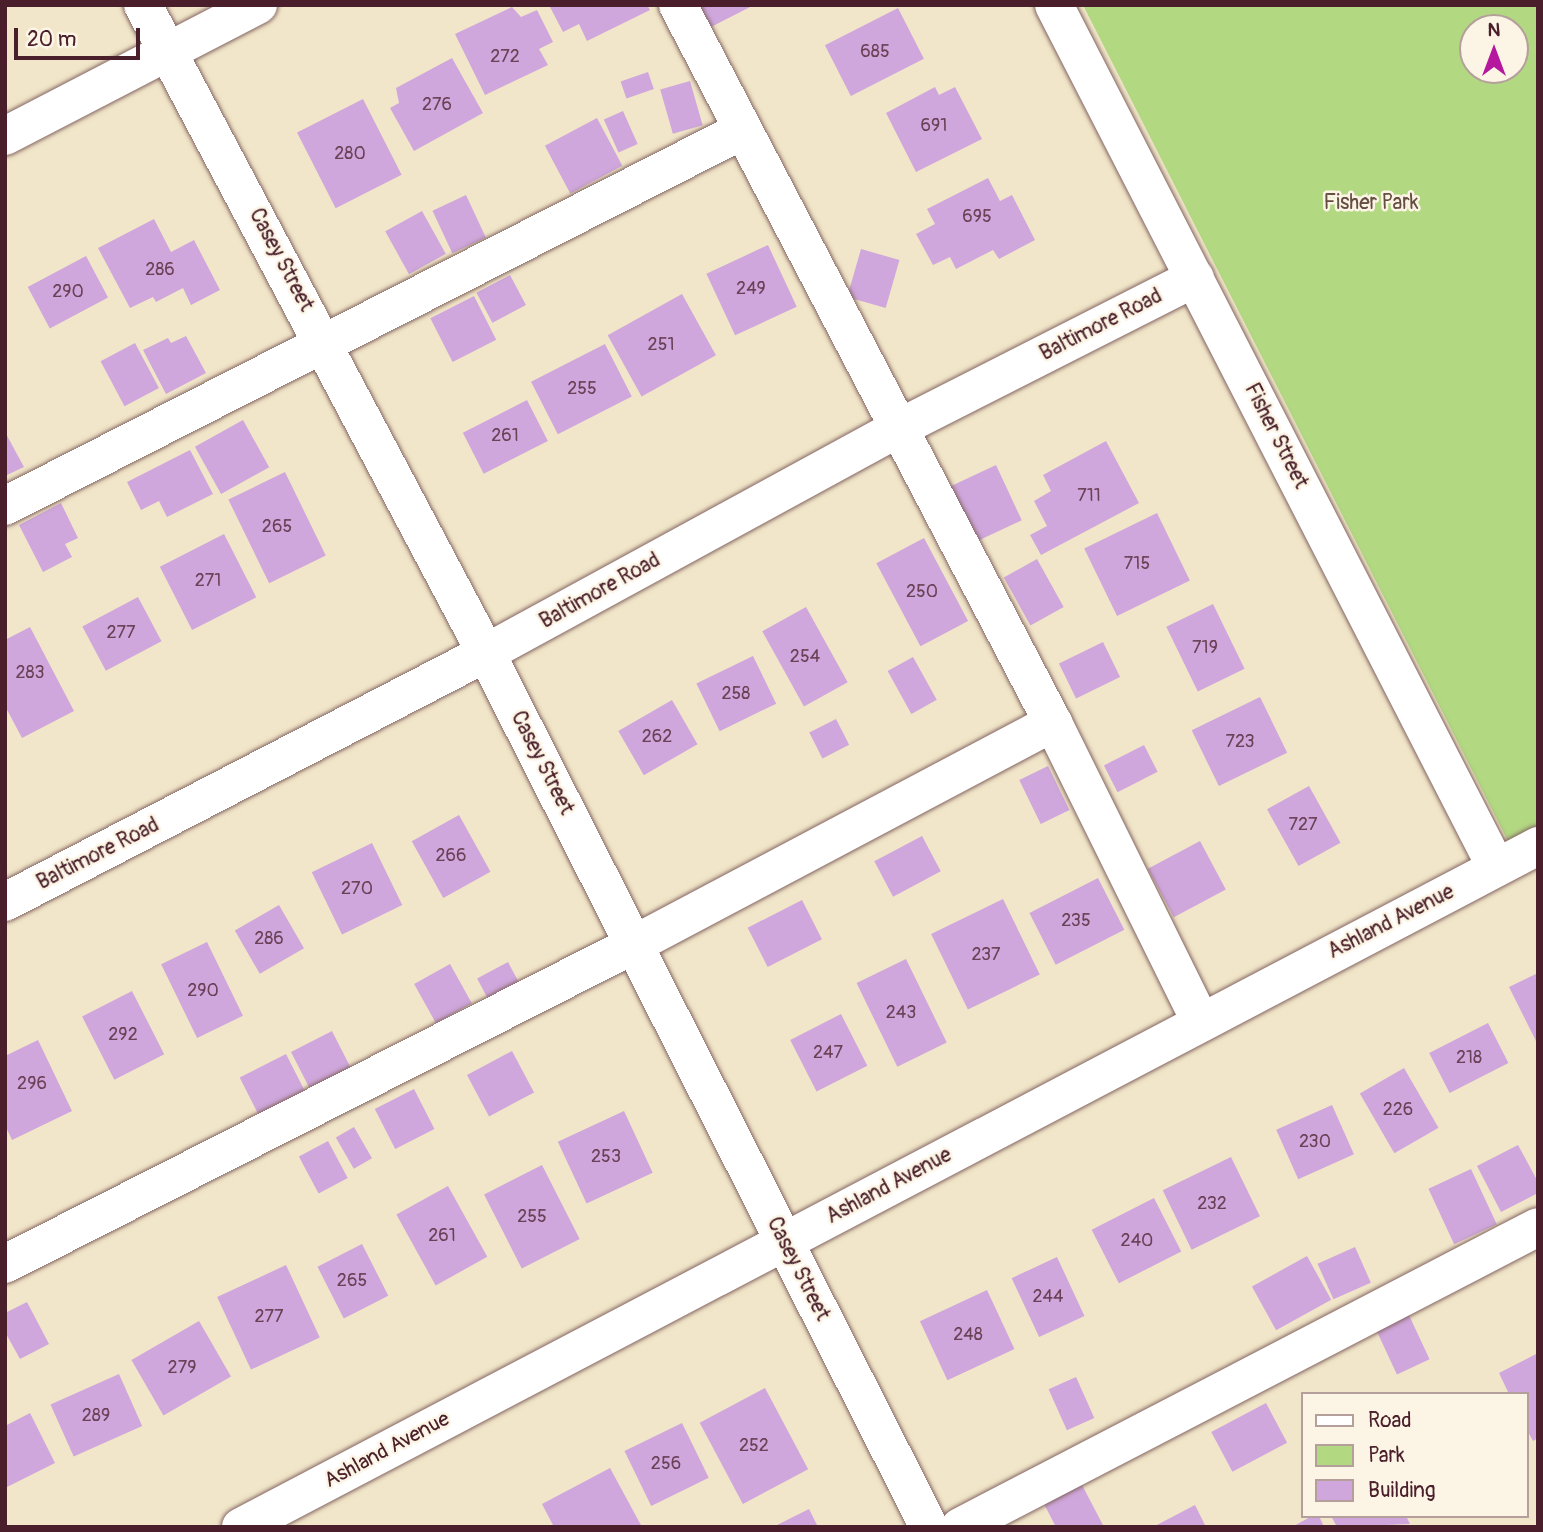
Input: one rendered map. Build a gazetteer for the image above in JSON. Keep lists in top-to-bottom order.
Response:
{
  "streets": {
    "street": [
      "Casey Street",
      "Baltimore Road",
      "Fisher Street",
      "Ashland Avenue"
    ]
  },
  "crossings": [
    ["Casey Street", "Baltimore Road"],
    ["Casey Street", "Ashland Avenue"],
    ["Baltimore Road", "Fisher Street"],
    ["Fisher Street", "Ashland Avenue"]
  ],
  "parks": ["Fisher Park"],
  "house_numbers": [
    "685",
    "272",
    "276",
    "691",
    "280",
    "695",
    "286",
    "249",
    "290",
    "251",
    "255",
    "261",
    "711",
    "265",
    "715",
    "271",
    "250",
    "277",
    "719",
    "254",
    "283",
    "258",
    "262",
    "723",
    "727",
    "266",
    "270",
    "235",
    "286",
    "237",
    "290",
    "243",
    "292",
    "247",
    "218",
    "296",
    "226",
    "230",
    "253",
    "232",
    "255",
    "261",
    "240",
    "265",
    "244",
    "277",
    "248",
    "279",
    "289",
    "252",
    "256"
  ],
  "legend": ["Road", "Park", "Building"],
  "scale_bar": "20 m",
  "north": "top"
}
